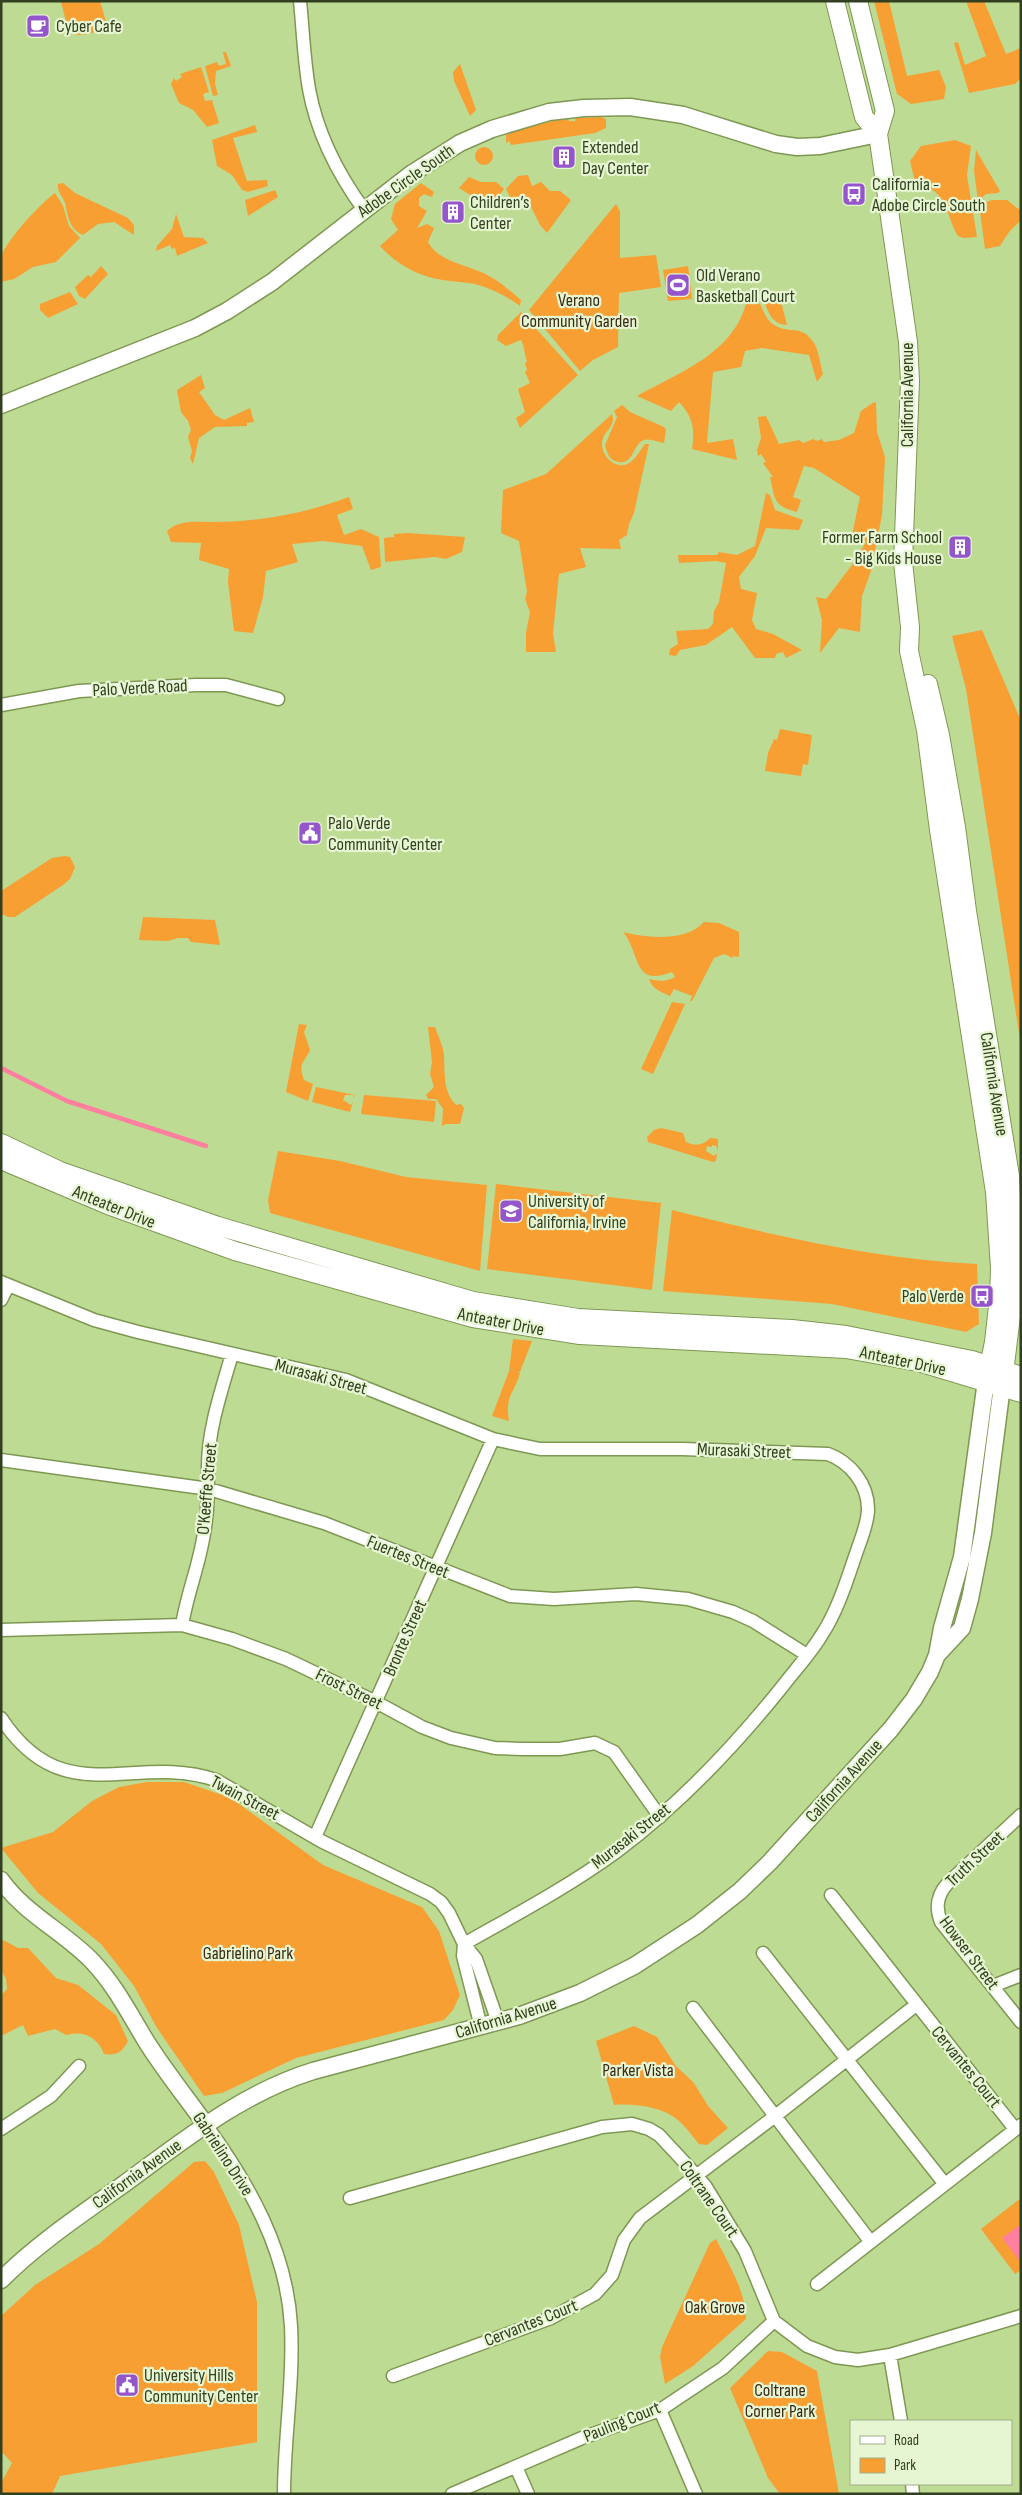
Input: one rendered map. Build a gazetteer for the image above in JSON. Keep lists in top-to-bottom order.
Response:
{
  "streets": {
    "main road": ["California Avenue", "Anteater Drive"],
    "street": [
      "Adobe Circle South",
      "Palo Verde Road",
      "Murasaki Street",
      "O'Keeffe Street",
      "Fuertes Street",
      "Bronte Street",
      "Frost Street",
      "Twain Street",
      "Truth Street",
      "Howser Street",
      "Cervantes Court",
      "Gabrielino Drive",
      "Coltrane Court",
      "Pauling Court"
    ]
  },
  "crossings": [
    ["Adobe Circle South", "California Avenue"],
    ["California Avenue", "Anteater Drive"],
    ["California Avenue", "Twain Street"],
    ["California Avenue", "Gabrielino Drive"],
    ["Murasaki Street", "O'Keeffe Street"],
    ["Murasaki Street", "Fuertes Street"],
    ["Murasaki Street", "Bronte Street"],
    ["Murasaki Street", "Frost Street"],
    ["Murasaki Street", "Twain Street"],
    ["O'Keeffe Street", "Fuertes Street"],
    ["O'Keeffe Street", "Frost Street"],
    ["Fuertes Street", "Bronte Street"],
    ["Bronte Street", "Frost Street"],
    ["Bronte Street", "Twain Street"],
    ["Truth Street", "Howser Street"],
    ["Cervantes Court", "Coltrane Court"],
    ["Coltrane Court", "Pauling Court"]
  ],
  "parks": [
    "Verano Community Garden",
    "Gabrielino Park",
    "Parker Vista",
    "Oak Grove",
    "Coltrane Corner Park"
  ],
  "places": {
    "cafe": ["Cyber Cafe"],
    "building": ["Extended Day Center", "Children’s Center", "Former Farm School - Big Kids House"],
    "bus stop": ["California - Adobe Circle South", "Palo Verde"],
    "sports": ["Old Verano Basketball Court"],
    "public building": ["Palo Verde Community Center", "University Hills Community Center"],
    "school or university": ["University of California, Irvine"]
  },
  "legend": ["Road", "Park"]
}
